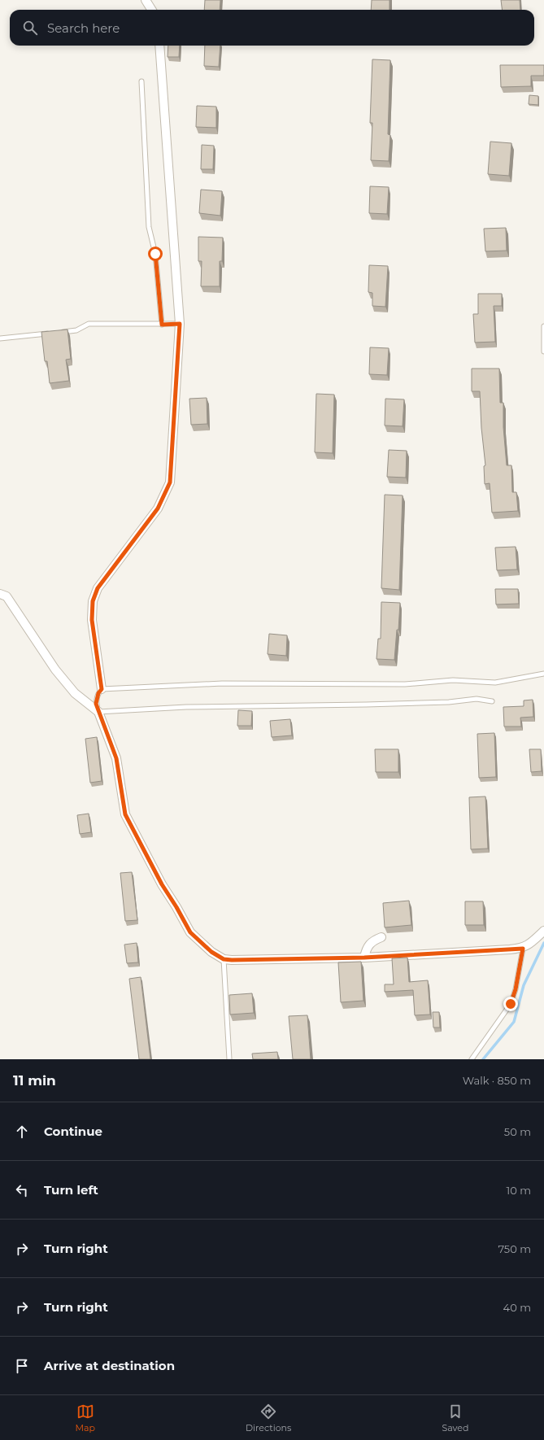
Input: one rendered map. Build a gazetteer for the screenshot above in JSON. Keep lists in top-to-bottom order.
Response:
{
  "page": {
    "search": "Search here",
    "heading": ["11 min", "Walk · 850 m"],
    "list": [
      ["Continue", "50 m"],
      ["Turn left", "10 m"],
      ["Turn right", "750 m"],
      ["Turn right", "40 m"],
      "Arrive at destination"
    ],
    "nav": ["Map", "Directions", "Saved"]
  }
}
